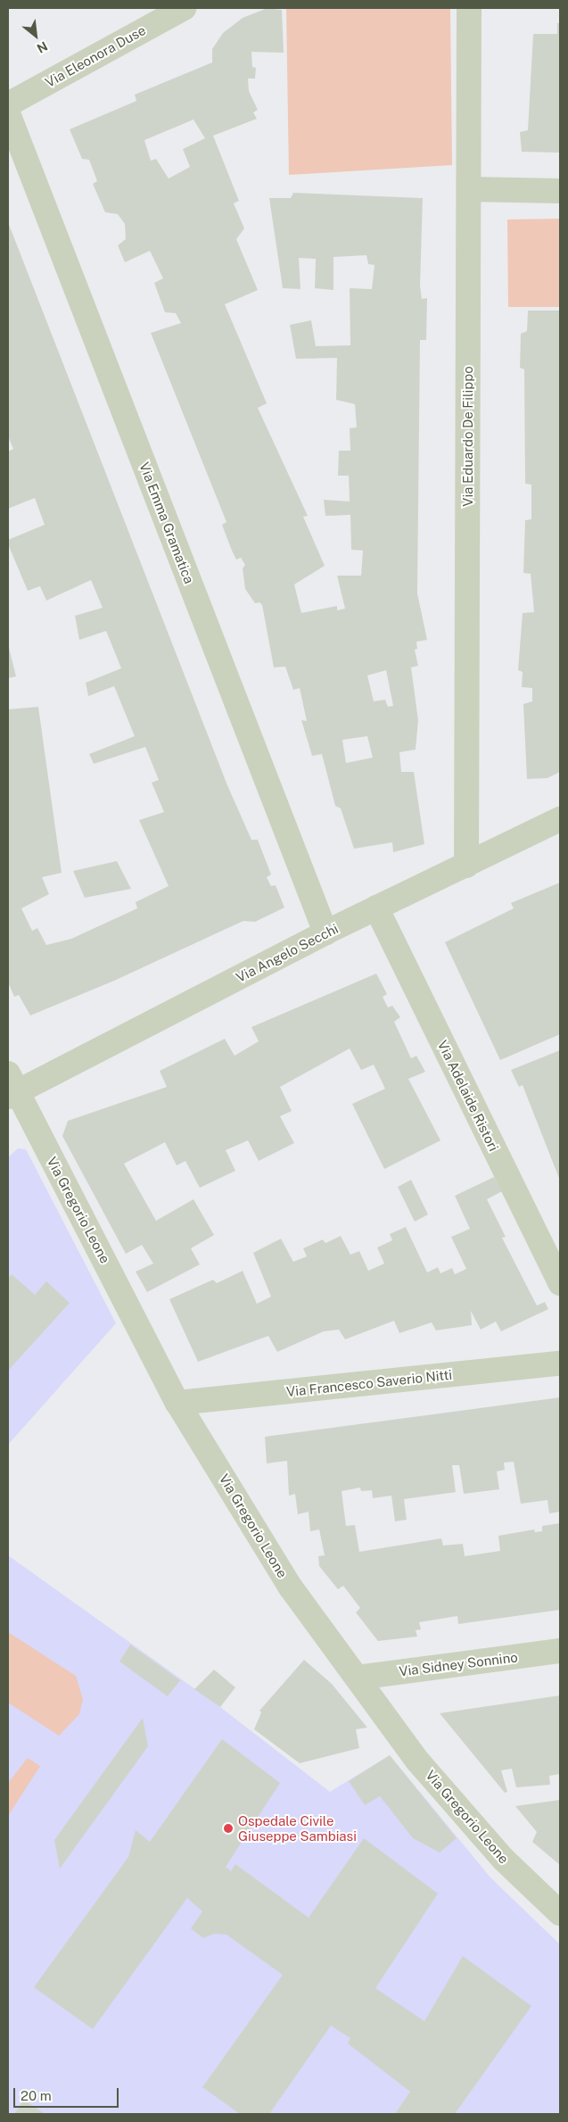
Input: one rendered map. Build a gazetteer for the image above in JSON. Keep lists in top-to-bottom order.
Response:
{
  "streets": {
    "street": [
      "Via Eleonora Duse",
      "Via Eduardo De Filippo",
      "Via Emma Gramatica",
      "Via Angelo Secchi",
      "Via Adelaide Ristori",
      "Via Gregorio Leone",
      "Via Francesco Saverio Nitti",
      "Via Sidney Sonnino"
    ]
  },
  "crossings": [
    ["Via Eduardo De Filippo", "Via Angelo Secchi"],
    ["Via Emma Gramatica", "Via Angelo Secchi"],
    ["Via Angelo Secchi", "Via Adelaide Ristori"],
    ["Via Angelo Secchi", "Via Gregorio Leone"],
    ["Via Gregorio Leone", "Via Francesco Saverio Nitti"],
    ["Via Gregorio Leone", "Via Sidney Sonnino"]
  ],
  "places": ["Ospedale Civile Giuseppe Sambiasi"],
  "scale_bar": "20 m",
  "north": "bottom right"
}
